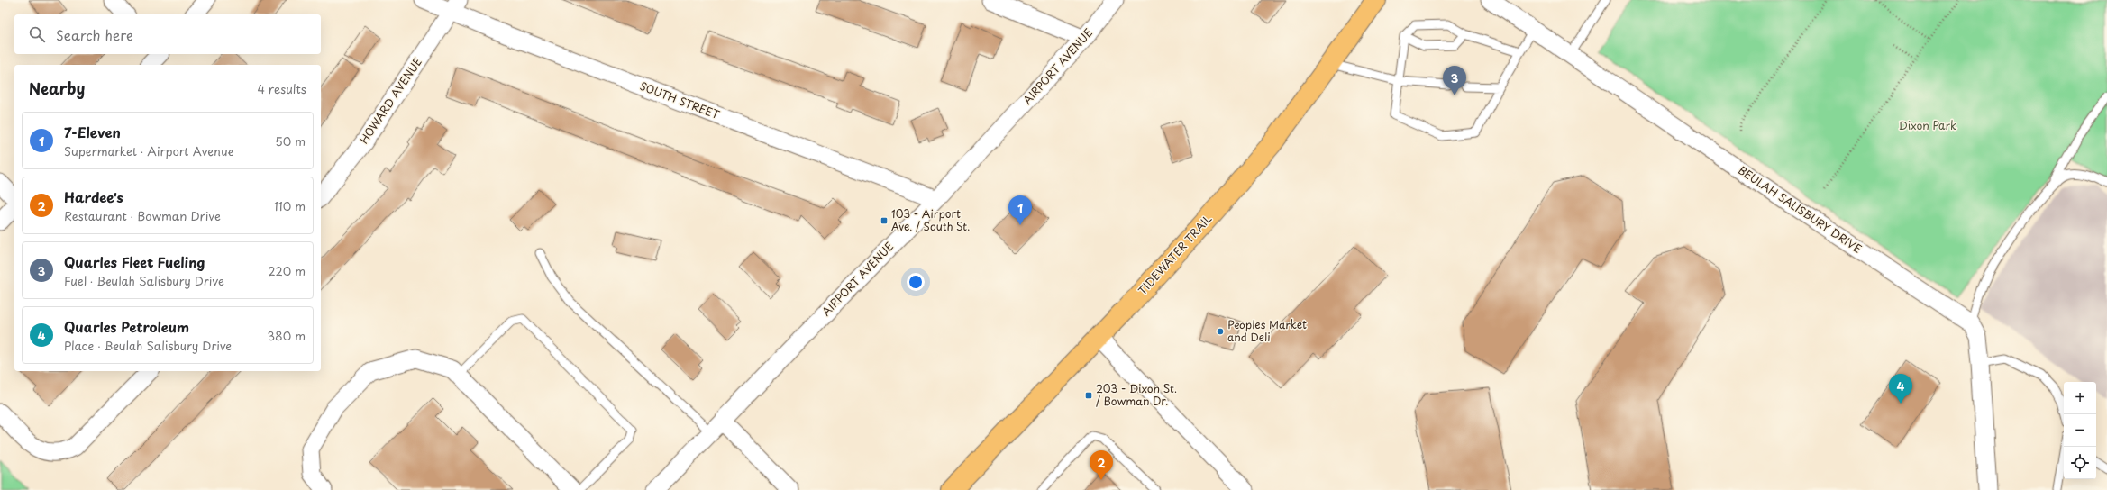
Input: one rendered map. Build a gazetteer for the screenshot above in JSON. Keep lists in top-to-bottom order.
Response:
{
  "streets": {
    "main road": ["TIDEWATER TRAIL"],
    "street": [
      "AIRPORT AVENUE",
      "HOWARD AVENUE",
      "SOUTH STREET",
      "BEULAH SALISBURY DRIVE"
    ]
  },
  "crossings": [
    ["AIRPORT AVENUE", "SOUTH STREET"],
    ["HOWARD AVENUE", "SOUTH STREET"]
  ],
  "parks": ["Dixon Park"],
  "places": {
    "transit": ["103 - Airport Ave. / South St.", "203 - Dixon St. / Bowman Dr."],
    "other": ["Peoples Market and Deli"]
  },
  "page": {
    "search": "Search here",
    "heading": ["Nearby", "4 results"],
    "pins": [
      "3",
      "1",
      "4",
      "2"
    ],
    "list": [
      {
        "mark": "1",
        "name": "7-Eleven",
        "note": "Supermarket · Airport Avenue",
        "value": "50 m"
      },
      {
        "mark": "2",
        "name": "Hardee's",
        "note": "Restaurant · Bowman Drive",
        "value": "110 m"
      },
      {
        "mark": "3",
        "name": "Quarles Fleet Fueling",
        "note": "Fuel · Beulah Salisbury Drive",
        "value": "220 m"
      },
      {
        "mark": "4",
        "name": "Quarles Petroleum",
        "note": "Place · Beulah Salisbury Drive",
        "value": "380 m"
      }
    ],
    "map_buttons": ["+", "−"]
  }
}
